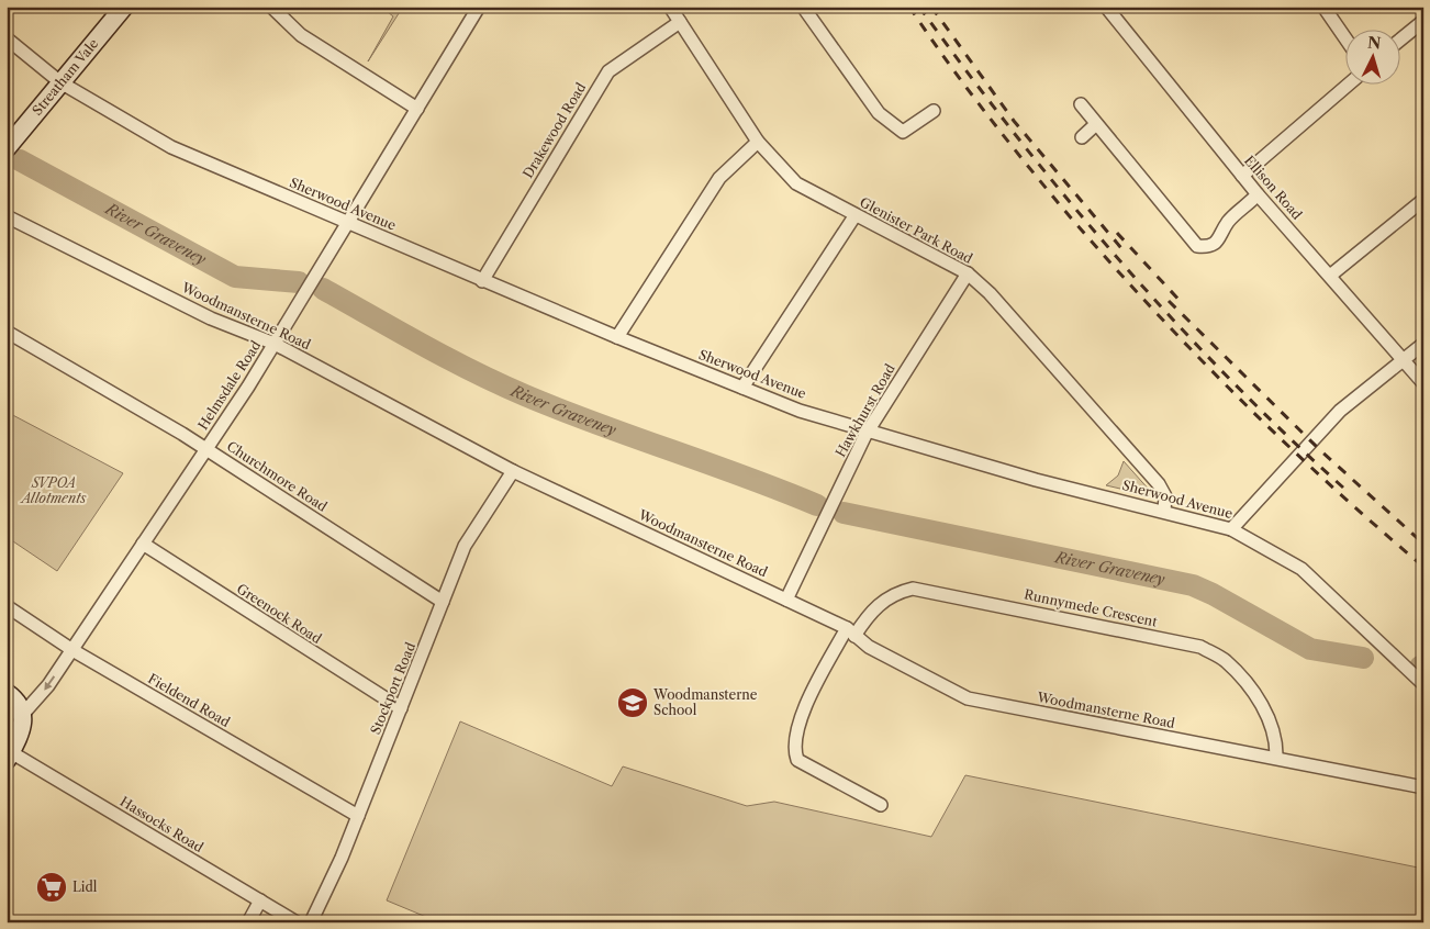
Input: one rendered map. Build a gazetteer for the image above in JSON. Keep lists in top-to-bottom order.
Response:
{
  "streets": {
    "main road": ["Streatham Vale"],
    "street": [
      "Drakewood Road",
      "Ellison Road",
      "Sherwood Avenue",
      "Glenister Park Road",
      "Woodmansterne Road",
      "Helmsdale Road",
      "Hawkhurst Road",
      "Churchmore Road",
      "Runnymede Crescent",
      "Greenock Road",
      "Stockport Road",
      "Fieldend Road",
      "Hassocks Road"
    ]
  },
  "crossings": [
    ["Streatham Vale", "Sherwood Avenue"],
    ["Drakewood Road", "Sherwood Avenue"],
    ["Drakewood Road", "Glenister Park Road"],
    ["Sherwood Avenue", "Glenister Park Road"],
    ["Sherwood Avenue", "Helmsdale Road"],
    ["Sherwood Avenue", "Hawkhurst Road"],
    ["Glenister Park Road", "Hawkhurst Road"],
    ["Woodmansterne Road", "Helmsdale Road"],
    ["Woodmansterne Road", "Hawkhurst Road"],
    ["Woodmansterne Road", "Runnymede Crescent"],
    ["Woodmansterne Road", "Stockport Road"],
    ["Helmsdale Road", "Churchmore Road"],
    ["Helmsdale Road", "Greenock Road"],
    ["Helmsdale Road", "Fieldend Road"],
    ["Churchmore Road", "Stockport Road"],
    ["Greenock Road", "Stockport Road"],
    ["Stockport Road", "Fieldend Road"]
  ],
  "water": ["River Graveney"],
  "parks": ["SVPOA Allotments"],
  "places": {
    "school or university": ["Woodmansterne School"],
    "supermarket": ["Lidl"]
  },
  "north": "top"
}
